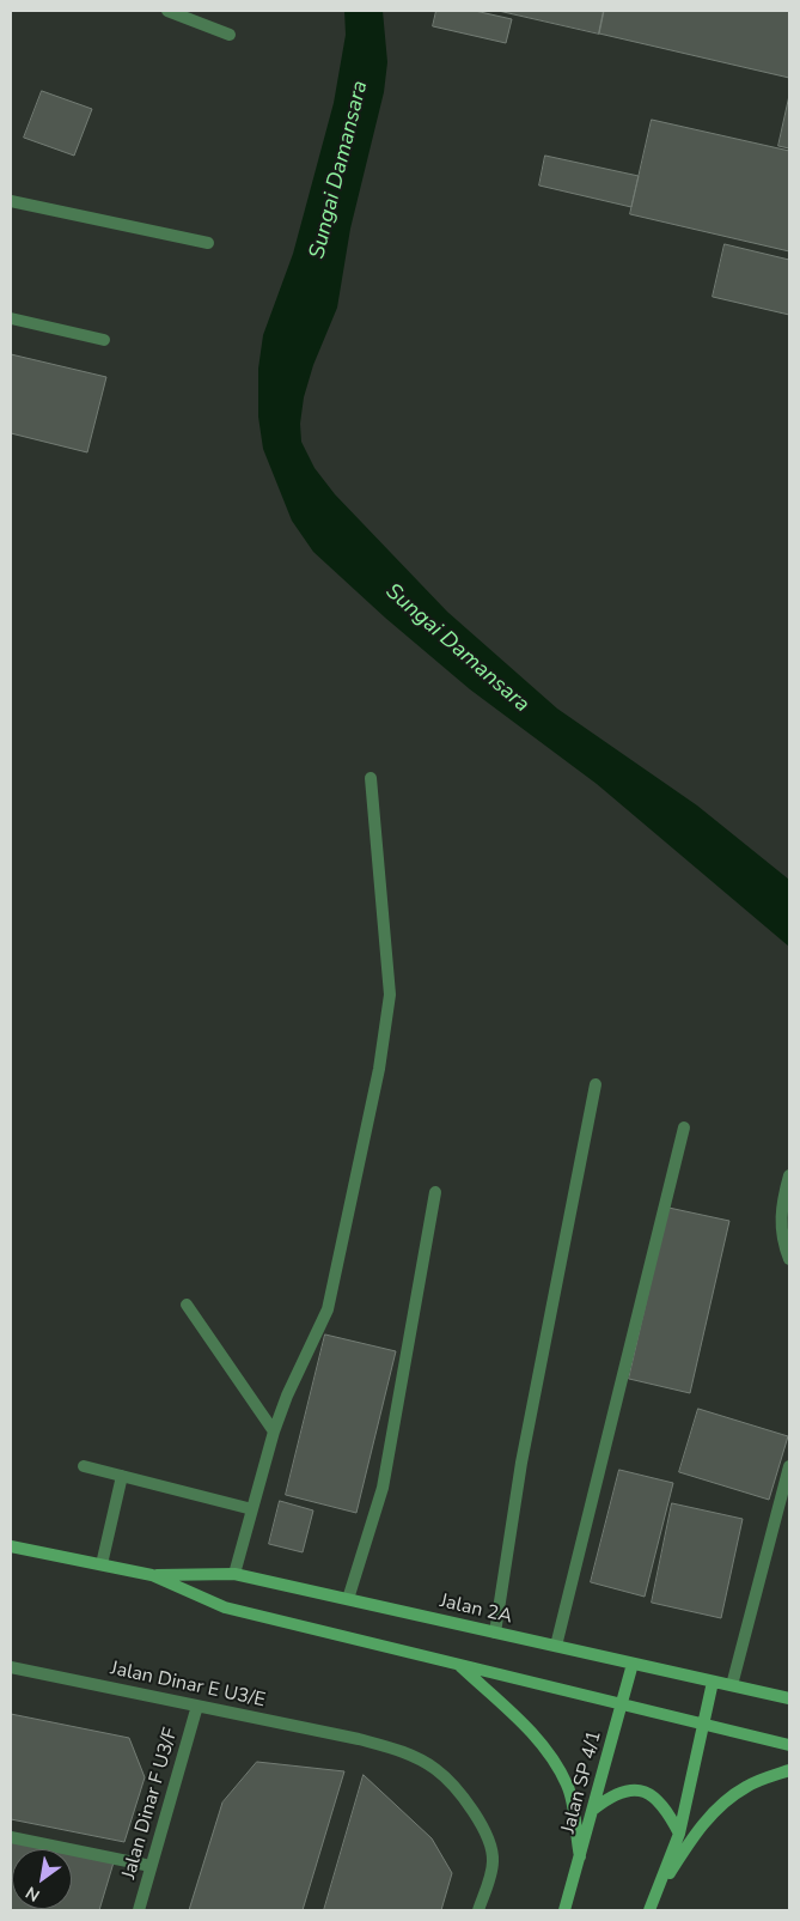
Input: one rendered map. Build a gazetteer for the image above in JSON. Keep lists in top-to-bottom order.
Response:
{
  "streets": {
    "street": [
      "Jalan 2A",
      "Jalan Dinar E U3/E",
      "Jalan SP 4/1",
      "Jalan Dinar F U3/F"
    ]
  },
  "crossings": [
    ["Jalan 2A", "Jalan SP 4/1"],
    ["Jalan Dinar E U3/E", "Jalan Dinar F U3/F"]
  ],
  "water": ["Sungai Damansara"],
  "north": "bottom left"
}
